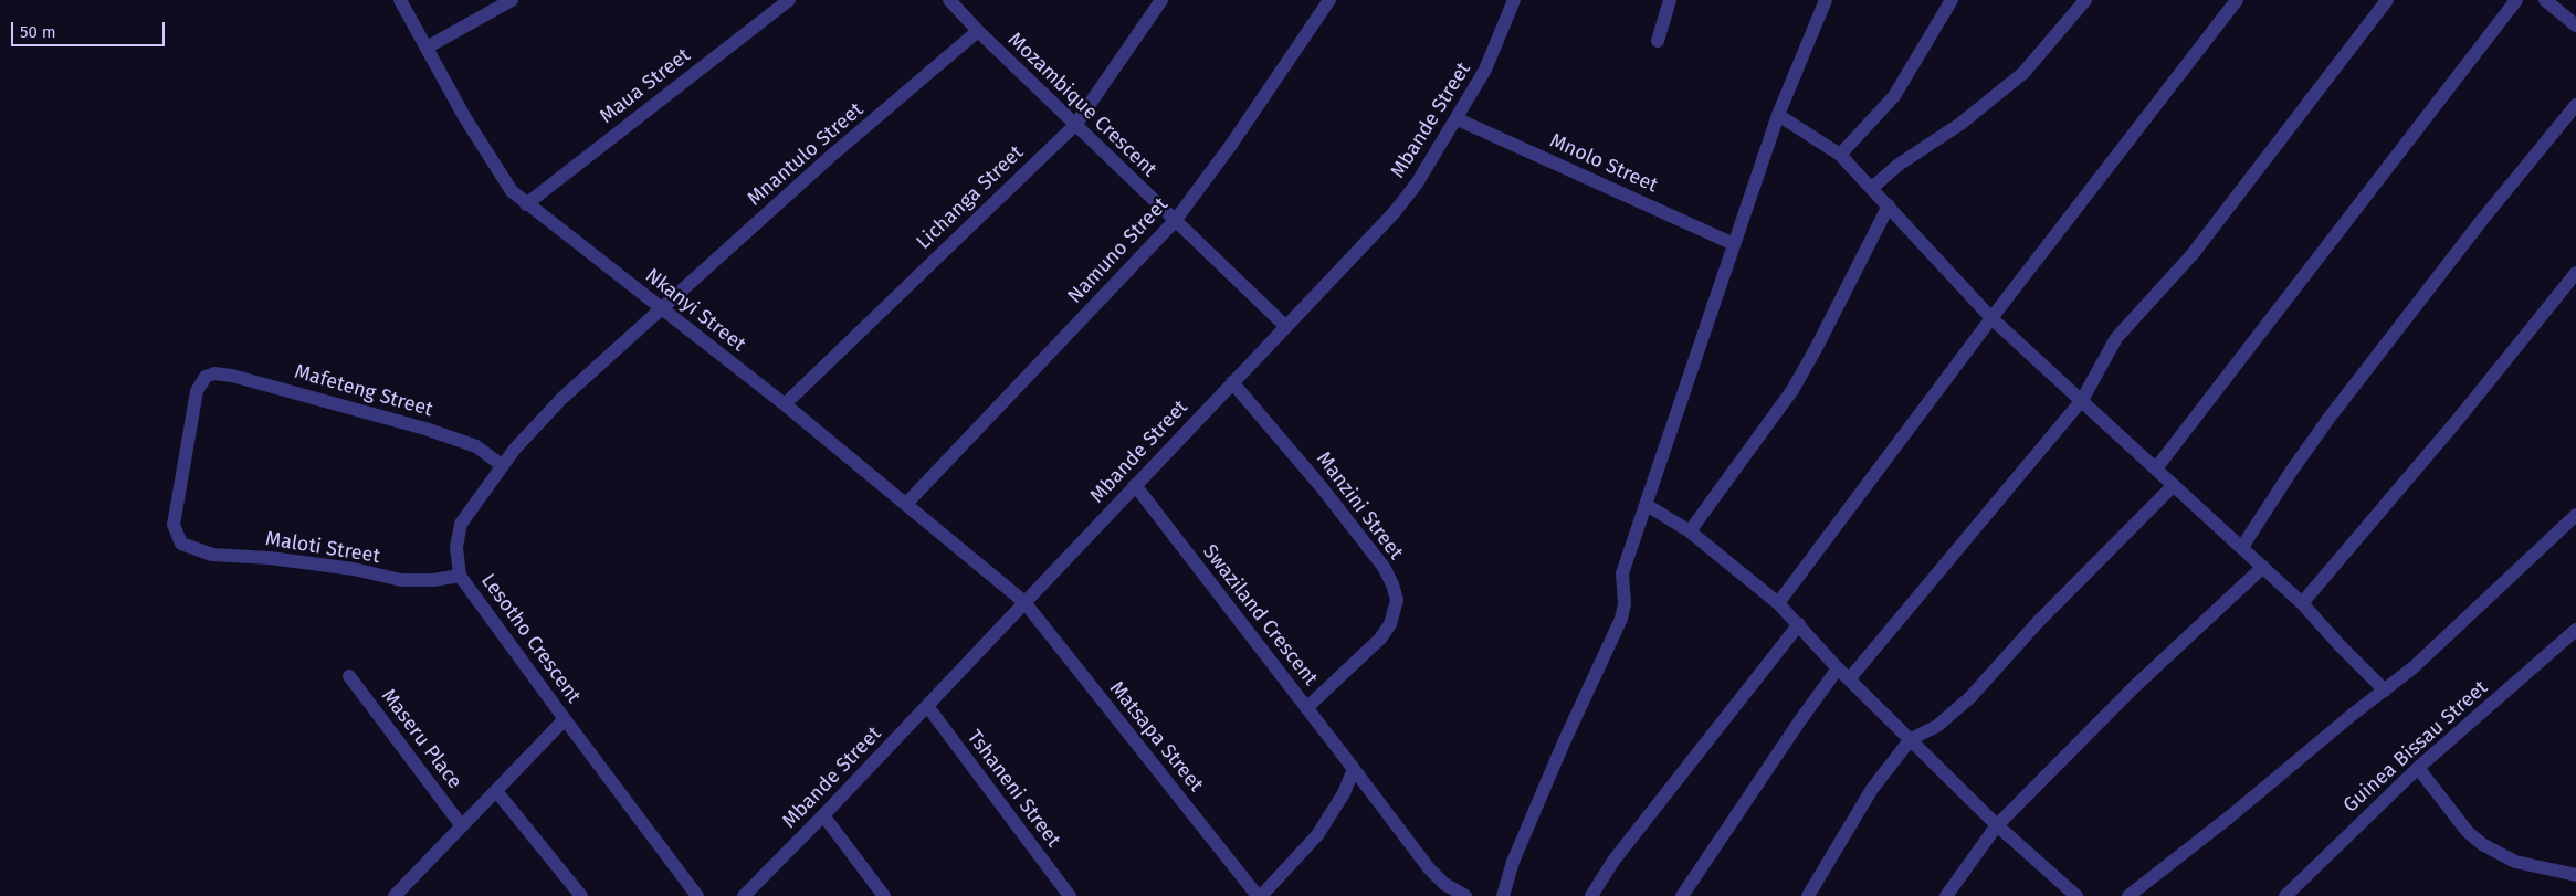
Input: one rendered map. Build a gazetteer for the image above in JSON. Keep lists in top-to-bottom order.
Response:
{
  "streets": {
    "street": [
      "Maua Street",
      "Mozambique Crescent",
      "Mbande Street",
      "Mnantulo Street",
      "Mnolo Street",
      "Lichanga Street",
      "Namuno Street",
      "Nkanyi Street",
      "Mafeteng Street",
      "Manzini Street",
      "Maloti Street",
      "Swaziland Crescent",
      "Lesotho Crescent",
      "Matsapa Street",
      "Maseru Place",
      "Guinea Bissau Street",
      "Tshaneni Street"
    ]
  },
  "crossings": [
    ["Maua Street", "Nkanyi Street"],
    ["Mozambique Crescent", "Mbande Street"],
    ["Mozambique Crescent", "Mnantulo Street"],
    ["Mozambique Crescent", "Lichanga Street"],
    ["Mozambique Crescent", "Namuno Street"],
    ["Mbande Street", "Mnolo Street"],
    ["Mbande Street", "Nkanyi Street"],
    ["Mbande Street", "Manzini Street"],
    ["Mbande Street", "Swaziland Crescent"],
    ["Mbande Street", "Matsapa Street"],
    ["Mbande Street", "Tshaneni Street"],
    ["Mnantulo Street", "Nkanyi Street"],
    ["Mnantulo Street", "Lesotho Crescent"],
    ["Lichanga Street", "Nkanyi Street"],
    ["Namuno Street", "Nkanyi Street"],
    ["Nkanyi Street", "Lesotho Crescent"],
    ["Nkanyi Street", "Matsapa Street"],
    ["Mafeteng Street", "Maloti Street"],
    ["Mafeteng Street", "Lesotho Crescent"],
    ["Manzini Street", "Swaziland Crescent"],
    ["Maloti Street", "Lesotho Crescent"]
  ],
  "scale_bar": "50 m"
}
